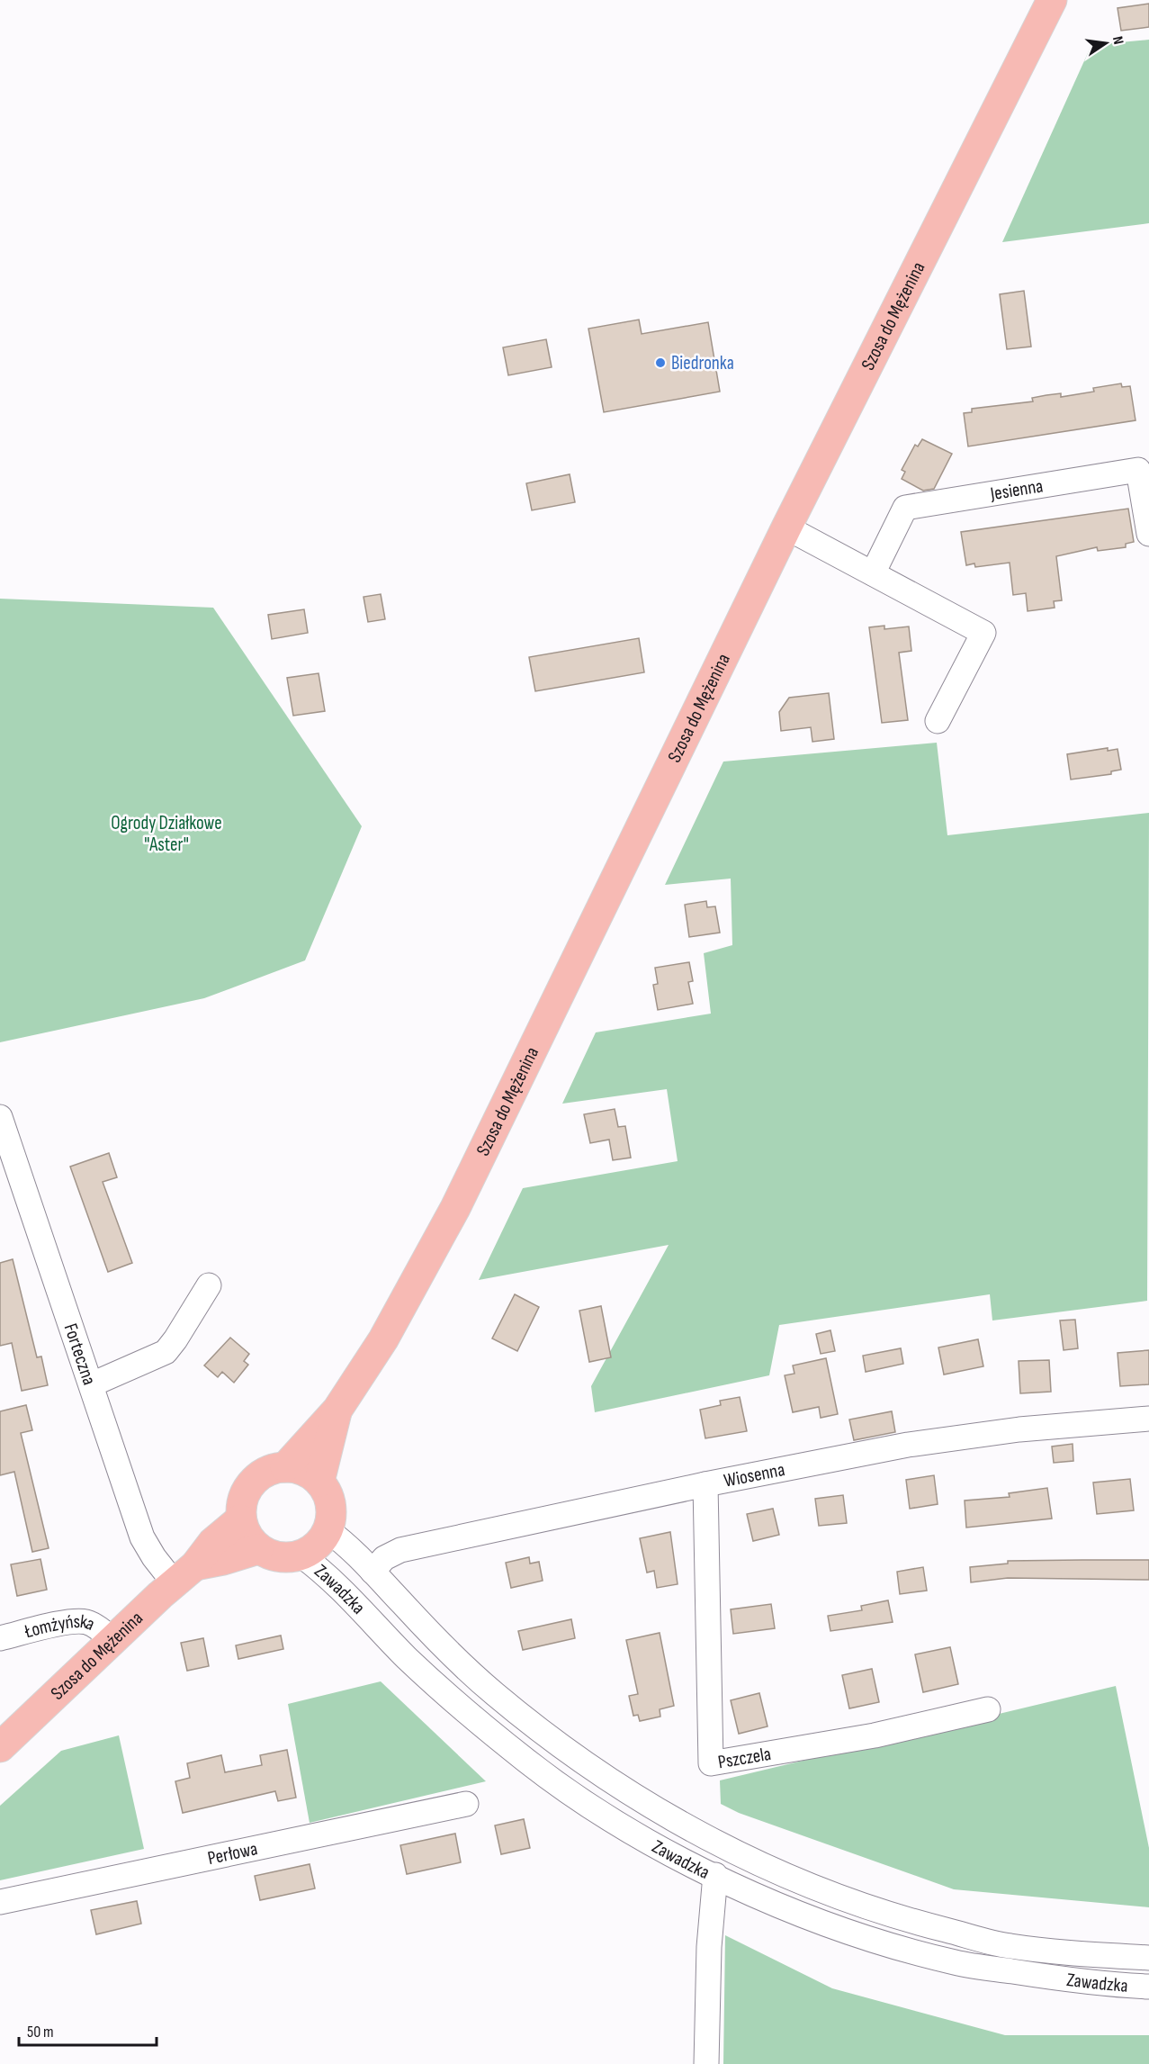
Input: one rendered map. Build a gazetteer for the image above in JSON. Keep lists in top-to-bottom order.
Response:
{
  "streets": {
    "main road": ["Szosa do Mężenina"],
    "street": [
      "Jesienna",
      "Forteczna",
      "Wiosenna",
      "Zawadzka",
      "Łomżyńska",
      "Pszczela",
      "Perłowa"
    ]
  },
  "crossings": [
    ["Szosa do Mężenina", "Forteczna"],
    ["Szosa do Mężenina", "Zawadzka"],
    ["Szosa do Mężenina", "Łomżyńska"],
    ["Wiosenna", "Zawadzka"],
    ["Wiosenna", "Pszczela"]
  ],
  "parks": ["Ogrody Działkowe \"Aster\""],
  "places": ["Biedronka"],
  "scale_bar": "50 m",
  "north": "right"
}
